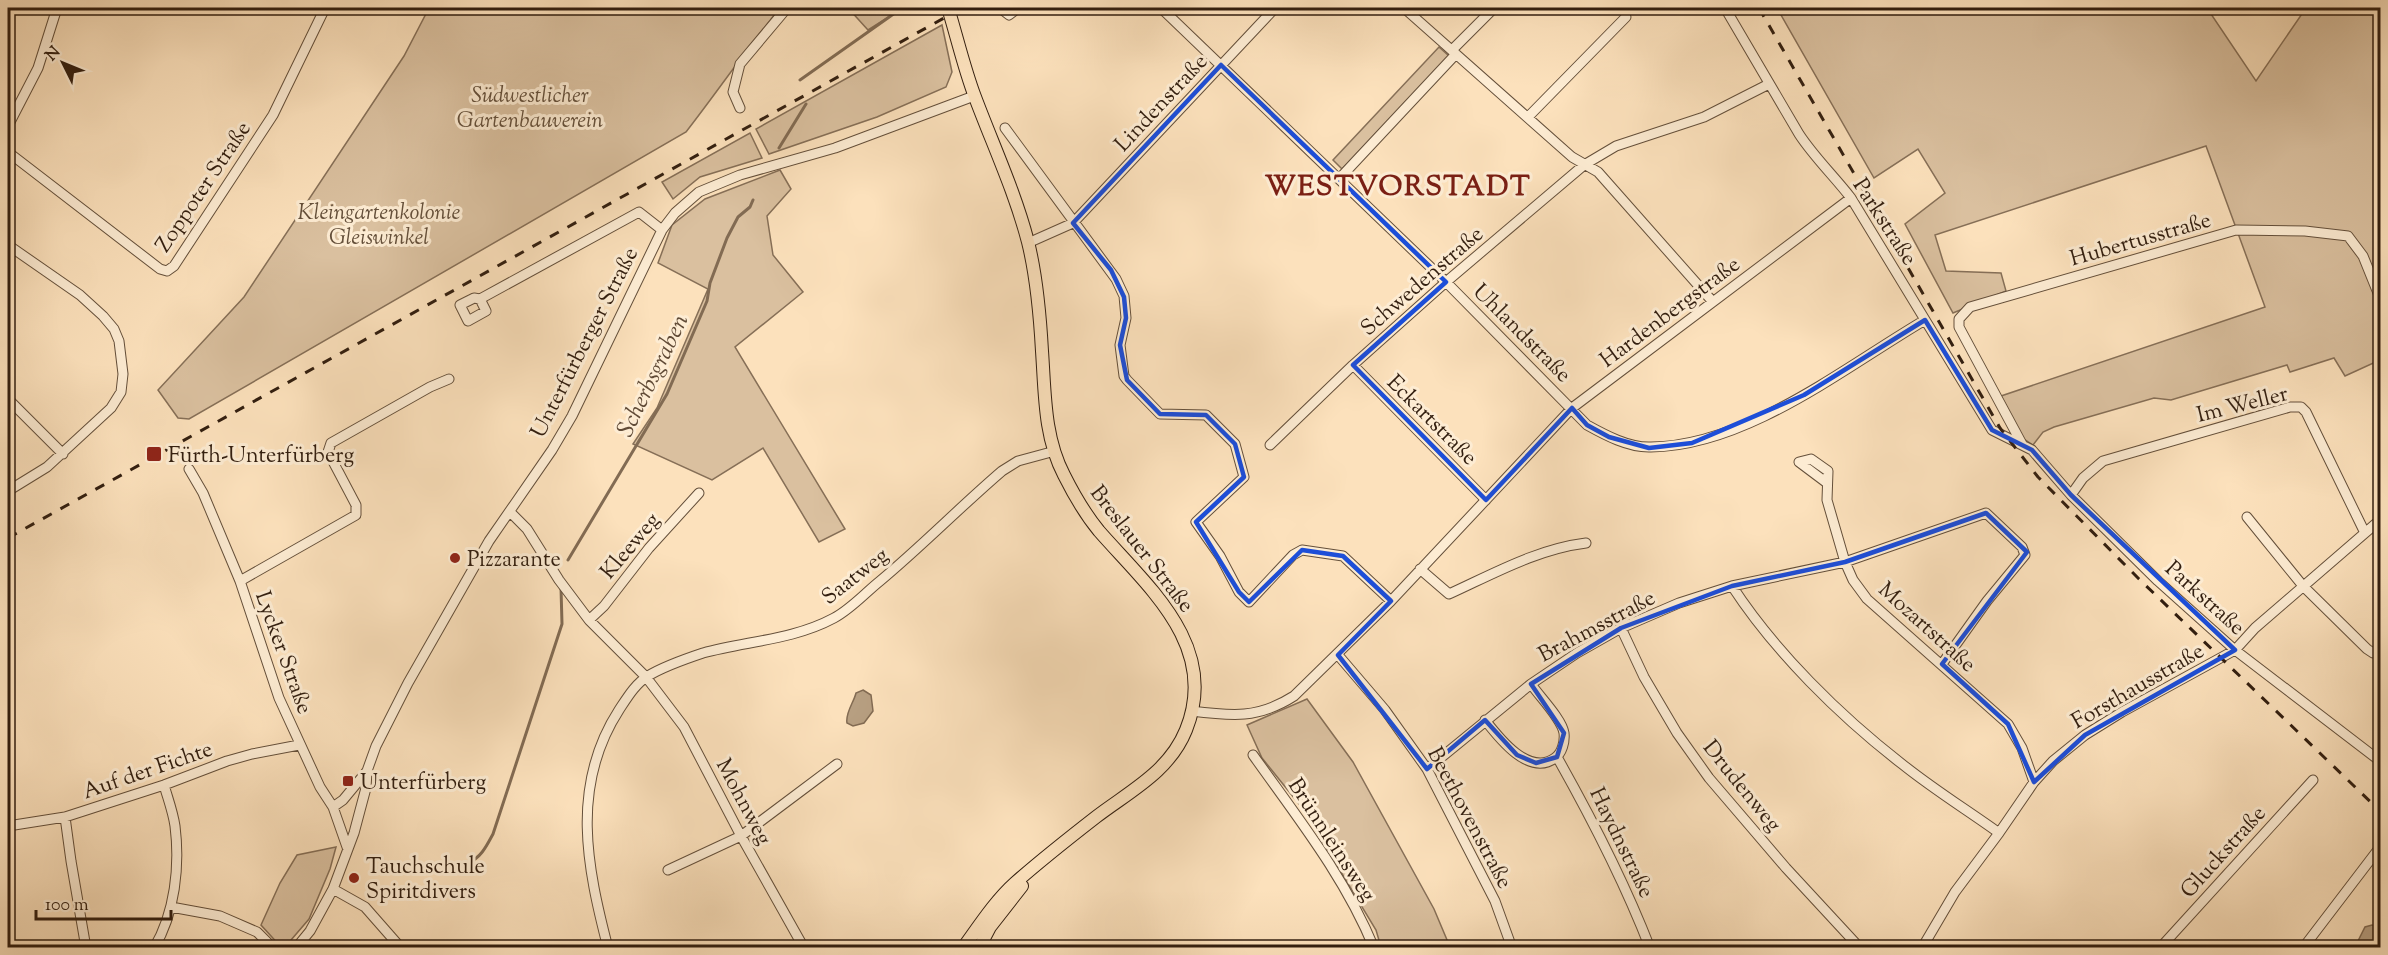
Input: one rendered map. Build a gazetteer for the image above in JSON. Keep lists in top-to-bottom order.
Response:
{
  "streets": {
    "main road": ["Breslauer Straße"],
    "street": [
      "Lindenstraße",
      "Zoppoter Straße",
      "Parkstraße",
      "Hubertusstraße",
      "Schwedenstraße",
      "Hardenbergstraße",
      "Uhlandstraße",
      "Unterfürberger Straße",
      "Im Weller",
      "Eckartstraße",
      "Kleeweg",
      "Saatweg",
      "Brahmsstraße",
      "Mozartstraße",
      "Lycker Straße",
      "Forsthausstraße",
      "Auf der Fichte",
      "Drudenweg",
      "Mohnweg",
      "Beethovenstraße",
      "Brünnleinsweg",
      "Haydnstraße",
      "Gluckstraße"
    ]
  },
  "crossings": [
    ["Lindenstraße", "Uhlandstraße"],
    ["Lindenstraße", "Breslauer Straße"],
    ["Parkstraße", "Hubertusstraße"],
    ["Parkstraße", "Schwedenstraße"],
    ["Parkstraße", "Hardenbergstraße"],
    ["Parkstraße", "Uhlandstraße"],
    ["Parkstraße", "Im Weller"],
    ["Parkstraße", "Forsthausstraße"],
    ["Schwedenstraße", "Uhlandstraße"],
    ["Schwedenstraße", "Eckartstraße"],
    ["Hardenbergstraße", "Uhlandstraße"],
    ["Hardenbergstraße", "Eckartstraße"],
    ["Hardenbergstraße", "Breslauer Straße"],
    ["Hardenbergstraße", "Beethovenstraße"],
    ["Unterfürberger Straße", "Breslauer Straße"],
    ["Unterfürberger Straße", "Lycker Straße"],
    ["Unterfürberger Straße", "Mohnweg"],
    ["Im Weller", "Forsthausstraße"],
    ["Kleeweg", "Mohnweg"],
    ["Breslauer Straße", "Saatweg"],
    ["Saatweg", "Mohnweg"],
    ["Brahmsstraße", "Mozartstraße"],
    ["Brahmsstraße", "Drudenweg"],
    ["Brahmsstraße", "Beethovenstraße"],
    ["Mozartstraße", "Forsthausstraße"],
    ["Lycker Straße", "Auf der Fichte"]
  ],
  "districts": ["WESTVORSTADT"],
  "water": ["Scherbsgraben"],
  "parks": ["Südwestlicher Gartenbauverein", "Kleingartenkolonie Gleiswinkel"],
  "places": {
    "transit": ["Fürth-Unterfürberg", "Unterfürberg"],
    "other": ["Pizzarante", "Tauchschule Spiritdivers"]
  },
  "scale_bar": "100 m",
  "north": "top left"
}
